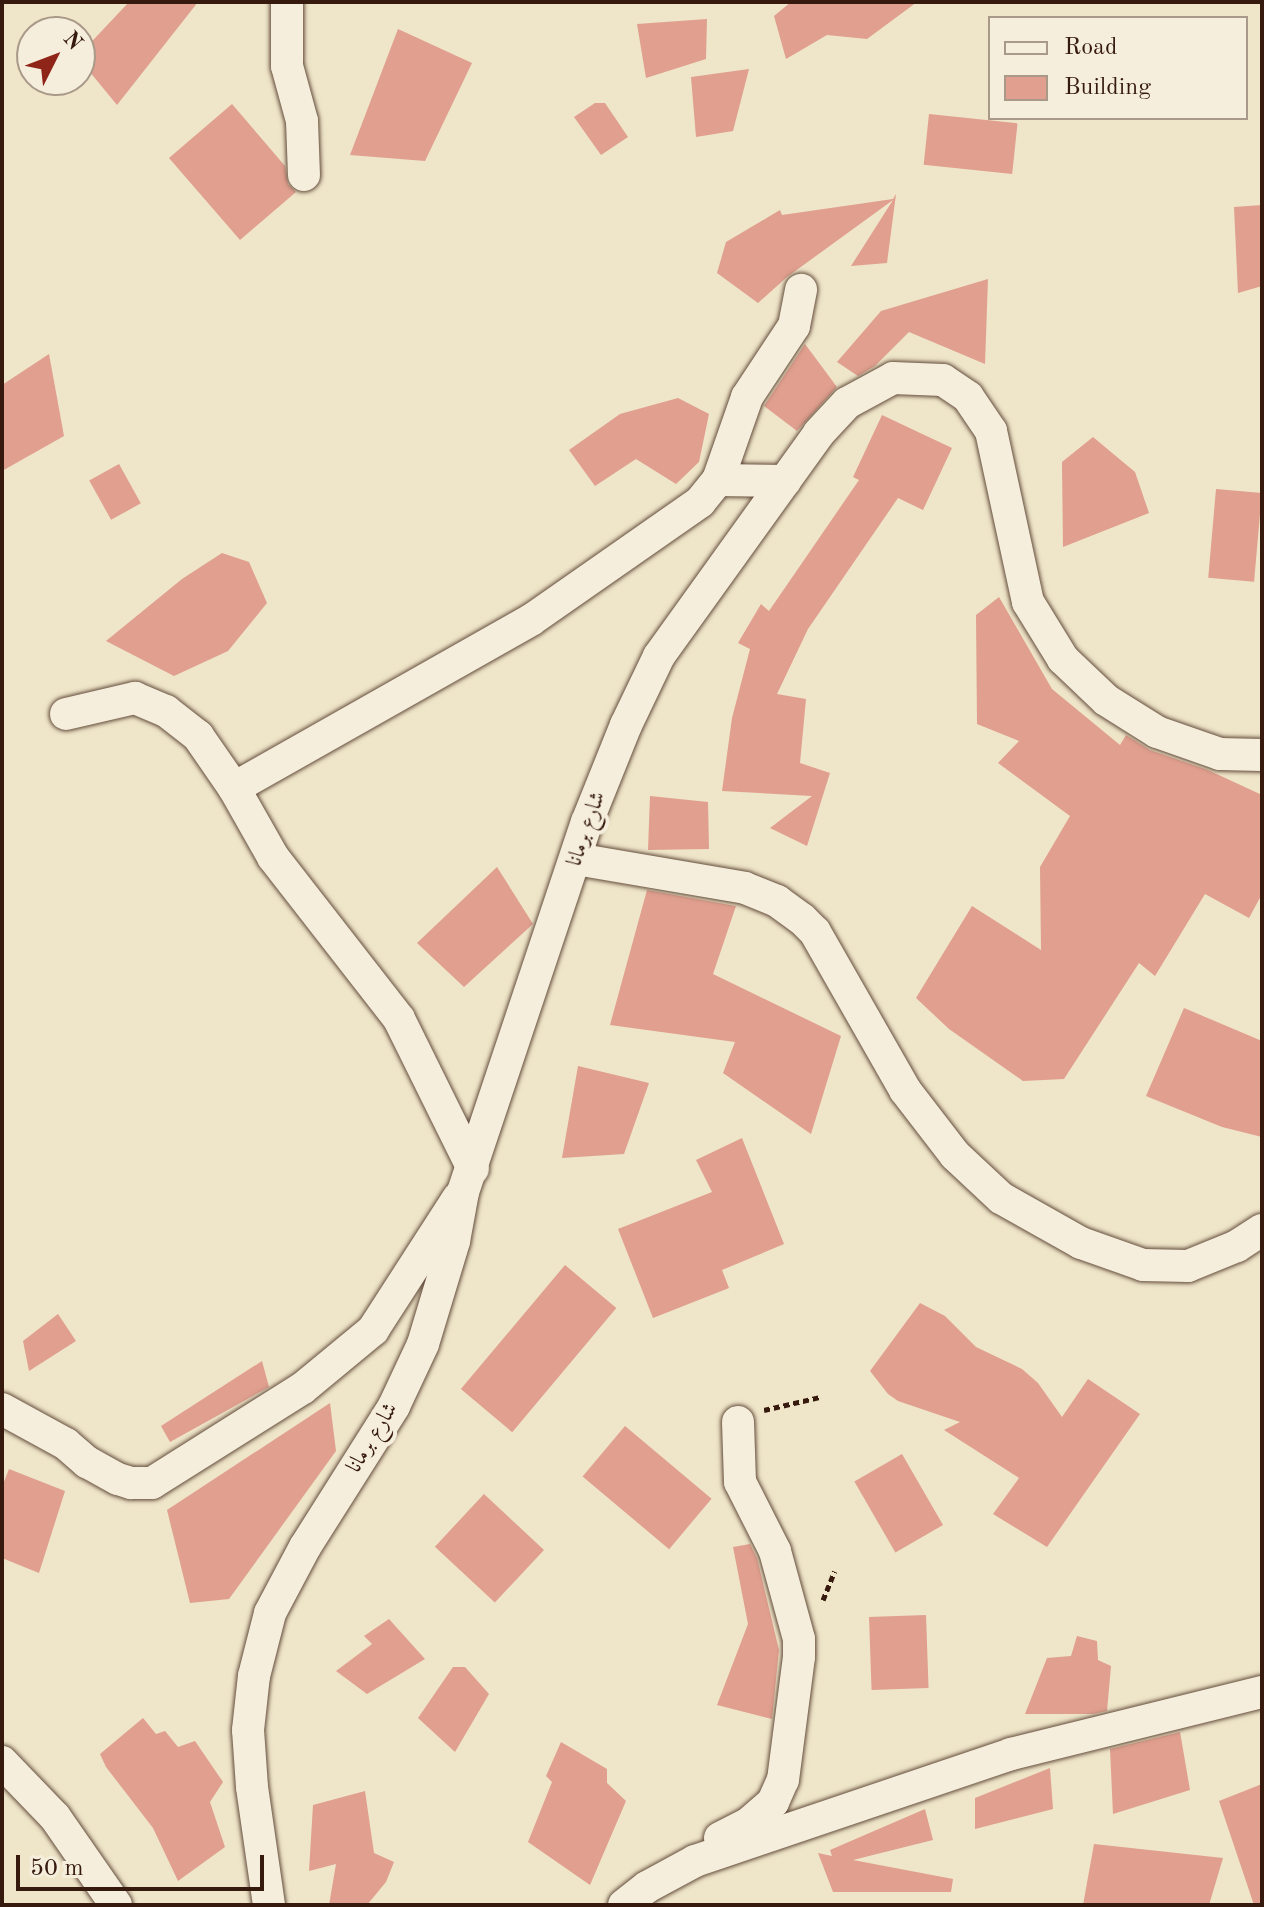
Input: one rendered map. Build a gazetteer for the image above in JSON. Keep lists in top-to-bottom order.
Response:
{
  "streets": {
    "street": ["شارع برمانا"]
  },
  "legend": ["Road", "Building"],
  "scale_bar": "50 m",
  "north": "top right"
}
